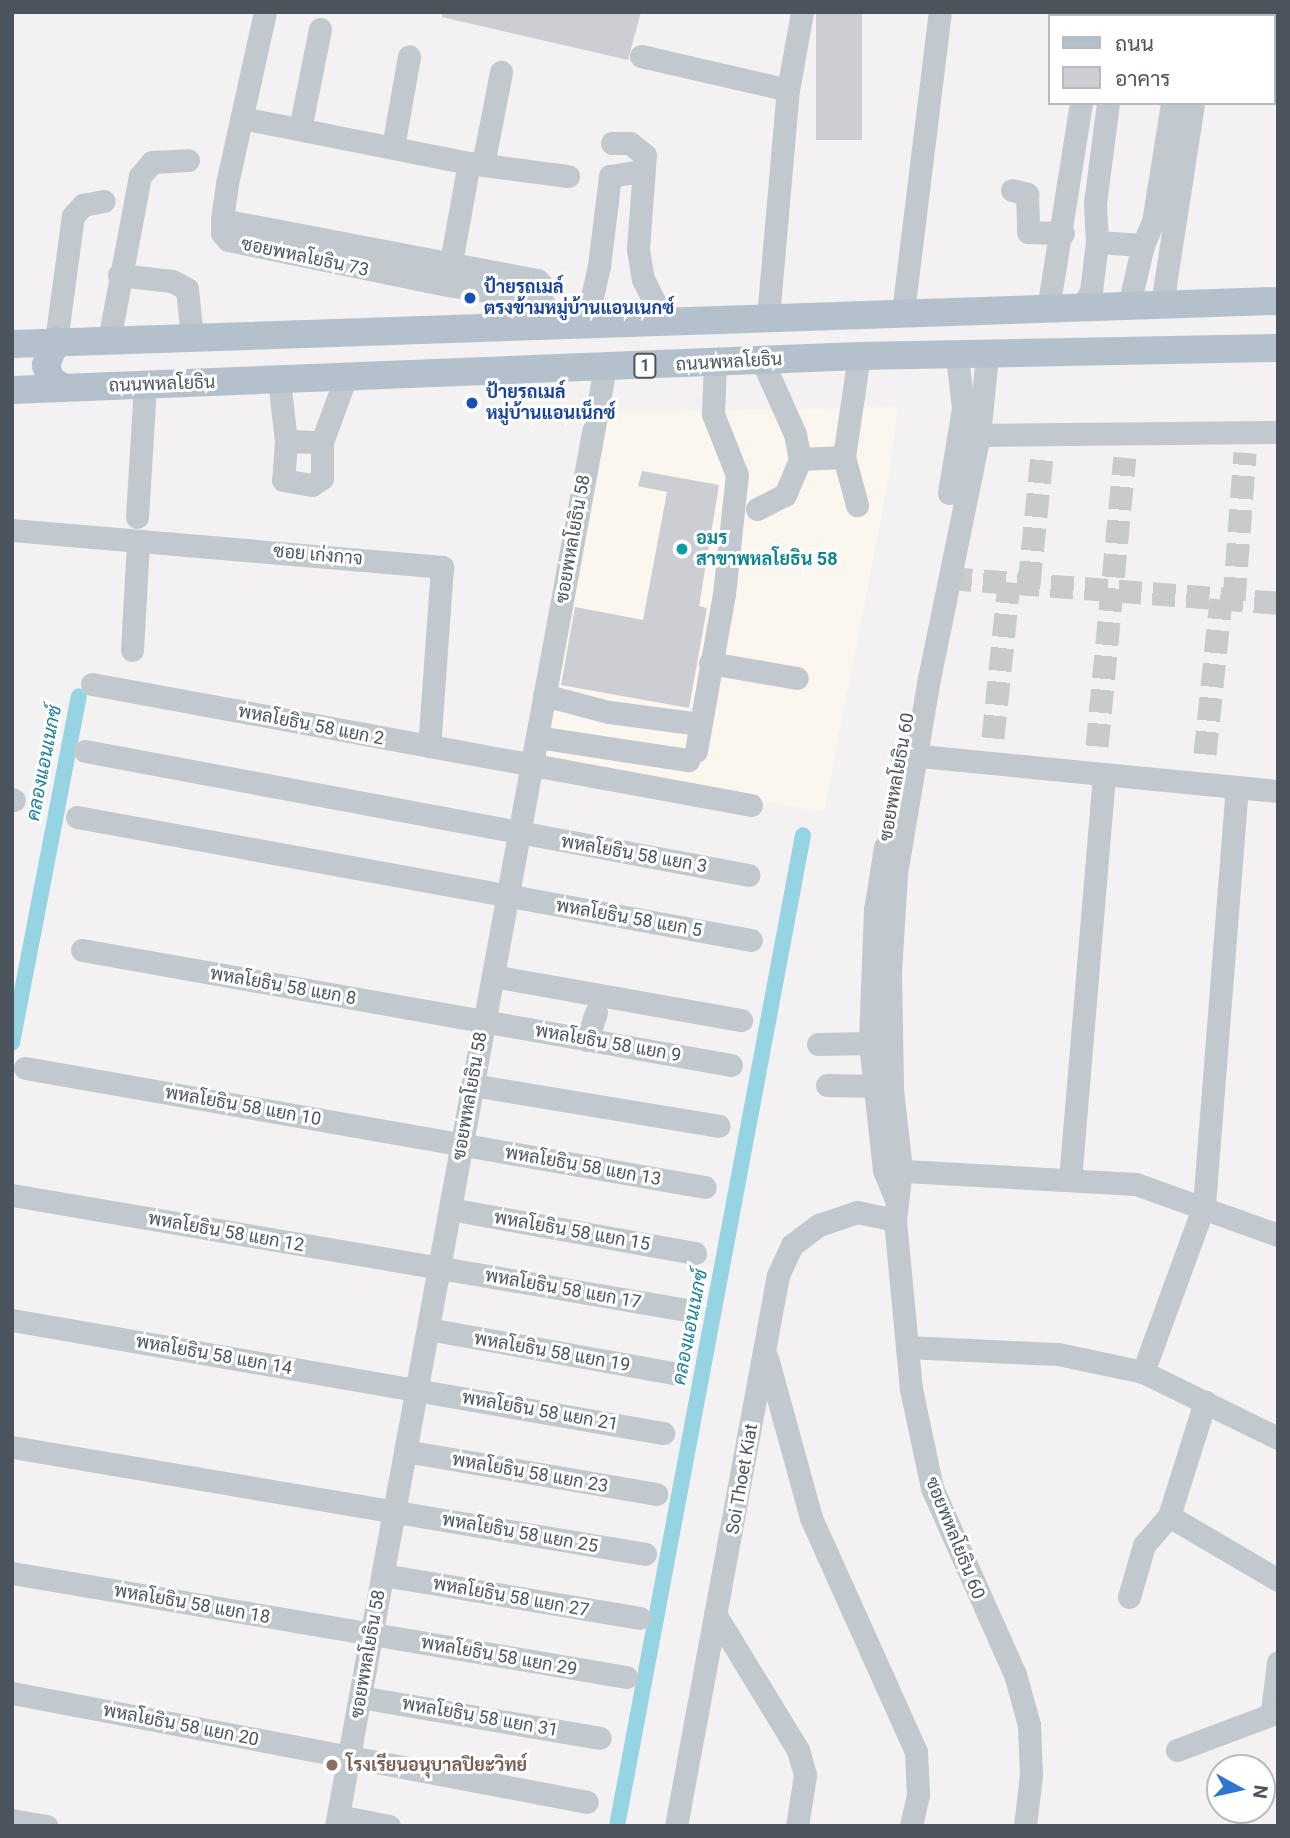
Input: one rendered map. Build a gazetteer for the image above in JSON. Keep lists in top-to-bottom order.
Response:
{
  "streets": {
    "main road": ["ถนนพหลโยธิน", "1"],
    "street": [
      "ซอยพหลโยธิน 73",
      "ซอยพหลโยธิน 58",
      "ซอย เก่งกาจ",
      "พหลโยธิน 58 แยก 2",
      "ซอยพหลโยธิน 60",
      "พหลโยธิน 58 แยก 3",
      "พหลโยธิน 58 แยก 5",
      "พหลโยธิน 58 แยก 8",
      "พหลโยธิน 58 แยก 9",
      "พหลโยธิน 58 แยก 10",
      "พหลโยธิน 58 แยก 13",
      "พหลโยธิน 58 แยก 15",
      "พหลโยธิน 58 แยก 12",
      "พหลโยธิน 58 แยก 17",
      "พหลโยธิน 58 แยก 19",
      "พหลโยธิน 58 แยก 14",
      "พหลโยธิน 58 แยก 21",
      "พหลโยธิน 58 แยก 23",
      "Soi Thoet Kiat",
      "พหลโยธิน 58 แยก 25",
      "พหลโยธิน 58 แยก 27",
      "พหลโยธิน 58 แยก 18",
      "พหลโยธิน 58 แยก 29",
      "พหลโยธิน 58 แยก 31",
      "พหลโยธิน 58 แยก 20"
    ]
  },
  "crossings": [
    ["ถนนพหลโยธิน", "ซอยพหลโยธิน 58"],
    ["ถนนพหลโยธิน", "ซอยพหลโยธิน 60"],
    ["ซอยพหลโยธิน 58", "พหลโยธิน 58 แยก 2"],
    ["ซอยพหลโยธิน 58", "พหลโยธิน 58 แยก 3"],
    ["ซอยพหลโยธิน 58", "พหลโยธิน 58 แยก 5"],
    ["ซอยพหลโยธิน 58", "พหลโยธิน 58 แยก 8"],
    ["ซอยพหลโยธิน 58", "พหลโยธิน 58 แยก 9"],
    ["ซอยพหลโยธิน 58", "พหลโยธิน 58 แยก 10"],
    ["ซอยพหลโยธิน 58", "พหลโยธิน 58 แยก 13"],
    ["ซอยพหลโยธิน 58", "พหลโยธิน 58 แยก 15"],
    ["ซอยพหลโยธิน 58", "พหลโยธิน 58 แยก 12"],
    ["ซอยพหลโยธิน 58", "พหลโยธิน 58 แยก 17"],
    ["ซอยพหลโยธิน 58", "พหลโยธิน 58 แยก 19"],
    ["ซอยพหลโยธิน 58", "พหลโยธิน 58 แยก 14"],
    ["ซอยพหลโยธิน 58", "พหลโยธิน 58 แยก 21"],
    ["ซอยพหลโยธิน 58", "พหลโยธิน 58 แยก 23"],
    ["ซอยพหลโยธิน 58", "พหลโยธิน 58 แยก 25"],
    ["ซอยพหลโยธิน 58", "พหลโยธิน 58 แยก 27"],
    ["ซอยพหลโยธิน 58", "พหลโยธิน 58 แยก 18"],
    ["ซอยพหลโยธิน 58", "พหลโยธิน 58 แยก 29"],
    ["ซอยพหลโยธิน 58", "พหลโยธิน 58 แยก 31"],
    ["ซอยพหลโยธิน 58", "พหลโยธิน 58 แยก 20"],
    ["ซอย เก่งกาจ", "พหลโยธิน 58 แยก 2"],
    ["ซอยพหลโยธิน 60", "Soi Thoet Kiat"],
    ["พหลโยธิน 58 แยก 8", "พหลโยธิน 58 แยก 9"],
    ["พหลโยธิน 58 แยก 10", "พหลโยธิน 58 แยก 13"],
    ["พหลโยธิน 58 แยก 12", "พหลโยธิน 58 แยก 17"],
    ["พหลโยธิน 58 แยก 14", "พหลโยธิน 58 แยก 21"],
    ["พหลโยธิน 58 แยก 18", "พหลโยธิน 58 แยก 29"]
  ],
  "water": ["คลองแอนเนกซ์"],
  "places": [
    "ป้ายรถเมล์ ตรงข้ามหมู่บ้านแอนเนกซ์",
    "ป้ายรถเมล์ หมู่บ้านแอนเน็กซ์",
    "อมร สาขาพหลโยธิน 58",
    "โรงเรียนอนุบาลปิยะวิทย์"
  ],
  "legend": ["ถนน", "อาคาร"],
  "north": "right"
}
